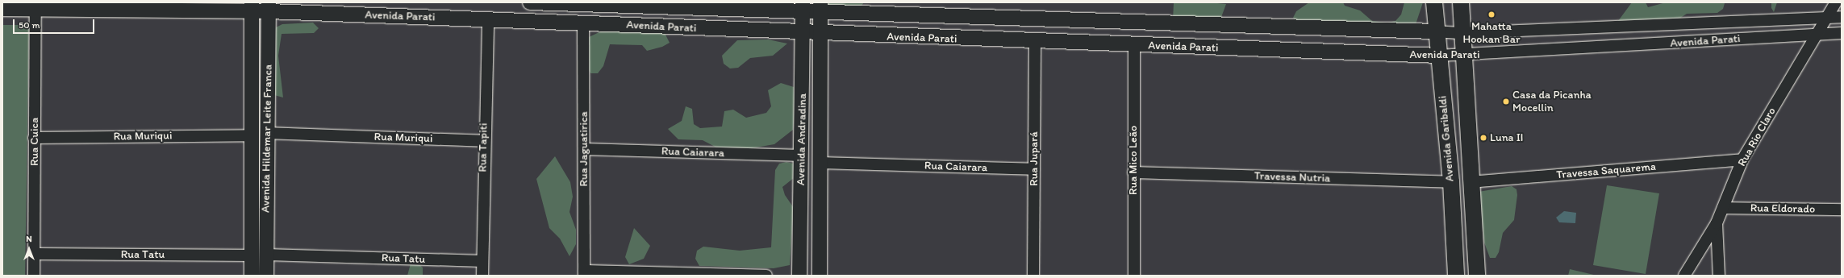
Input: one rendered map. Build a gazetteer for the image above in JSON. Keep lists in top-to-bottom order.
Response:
{
  "streets": {
    "main road": ["Avenida Garibaldi"],
    "street": [
      "Avenida Parati",
      "Rua Muriqui",
      "Rua Rio Claro",
      "Avenida Hildemar Leite Franca",
      "Avenida Andradina",
      "Rua Cuica",
      "Rua Tapiti",
      "Rua Jaguatirica",
      "Rua Caiarara",
      "Rua Jupará",
      "Rua Mico Leão",
      "Travessa Saquarema",
      "Travessa Nutria",
      "Rua Eldorado",
      "Rua Tatu"
    ]
  },
  "crossings": [
    ["Avenida Parati", "Rua Rio Claro"],
    ["Avenida Parati", "Avenida Hildemar Leite Franca"],
    ["Avenida Parati", "Avenida Garibaldi"],
    ["Avenida Parati", "Avenida Andradina"],
    ["Avenida Parati", "Rua Cuica"],
    ["Avenida Parati", "Rua Tapiti"],
    ["Avenida Parati", "Rua Jaguatirica"],
    ["Avenida Parati", "Rua Jupará"],
    ["Avenida Parati", "Rua Mico Leão"],
    ["Rua Muriqui", "Avenida Hildemar Leite Franca"],
    ["Rua Muriqui", "Rua Cuica"],
    ["Rua Muriqui", "Rua Tapiti"],
    ["Rua Rio Claro", "Travessa Saquarema"],
    ["Rua Rio Claro", "Rua Eldorado"],
    ["Avenida Hildemar Leite Franca", "Rua Tatu"],
    ["Avenida Garibaldi", "Travessa Saquarema"],
    ["Avenida Garibaldi", "Travessa Nutria"],
    ["Avenida Andradina", "Rua Caiarara"],
    ["Rua Cuica", "Rua Tatu"],
    ["Rua Tapiti", "Rua Tatu"],
    ["Rua Jaguatirica", "Rua Caiarara"],
    ["Rua Caiarara", "Rua Jupará"],
    ["Rua Mico Leão", "Travessa Nutria"]
  ],
  "places": ["Mahatta Hookan Bar", "Casa da Picanha Mocellin", "Luna II"],
  "scale_bar": "50 m",
  "north": "top"
}
